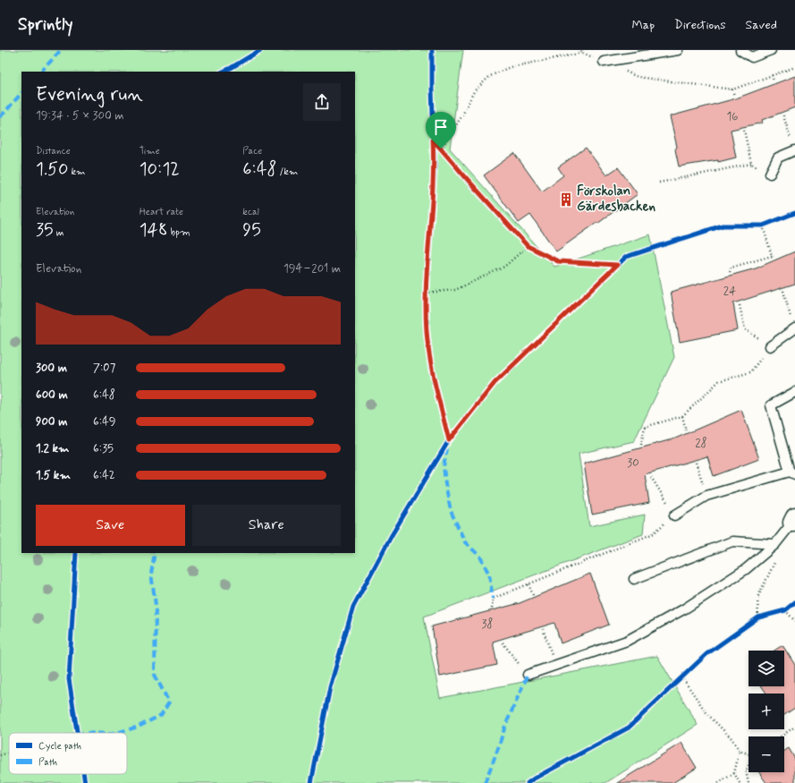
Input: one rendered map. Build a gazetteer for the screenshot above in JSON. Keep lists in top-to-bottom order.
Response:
{
  "places": {
    "building": ["Förskolan Gärdesbacken"]
  },
  "house_numbers": [
    "16",
    "24",
    "28",
    "30",
    "38"
  ],
  "legend": ["Cycle path", "Path"],
  "page": {
    "header": "Sprintly",
    "nav": ["Map", "Directions", "Saved"],
    "heading": ["Evening run", "19:34 · 5 × 300 m"],
    "stats": [
      ["Distance", "1.50 km"],
      ["Time", "10:12"],
      ["Pace", "6:48 /km"],
      ["Elevation", "35 m"],
      ["Heart rate", "148 bpm"],
      ["kcal", "95"]
    ],
    "chart": ["Elevation", "194–201 m"],
    "list": [
      {
        "name": "300 m",
        "note": "7:07"
      },
      {
        "name": "600 m",
        "note": "6:48"
      },
      {
        "name": "900 m",
        "note": "6:49"
      },
      {
        "name": "1.2 km",
        "note": "6:35"
      },
      {
        "name": "1.5 km",
        "note": "6:42"
      }
    ],
    "buttons": ["Save", "Share"],
    "map_buttons": ["+", "−"]
  }
}
